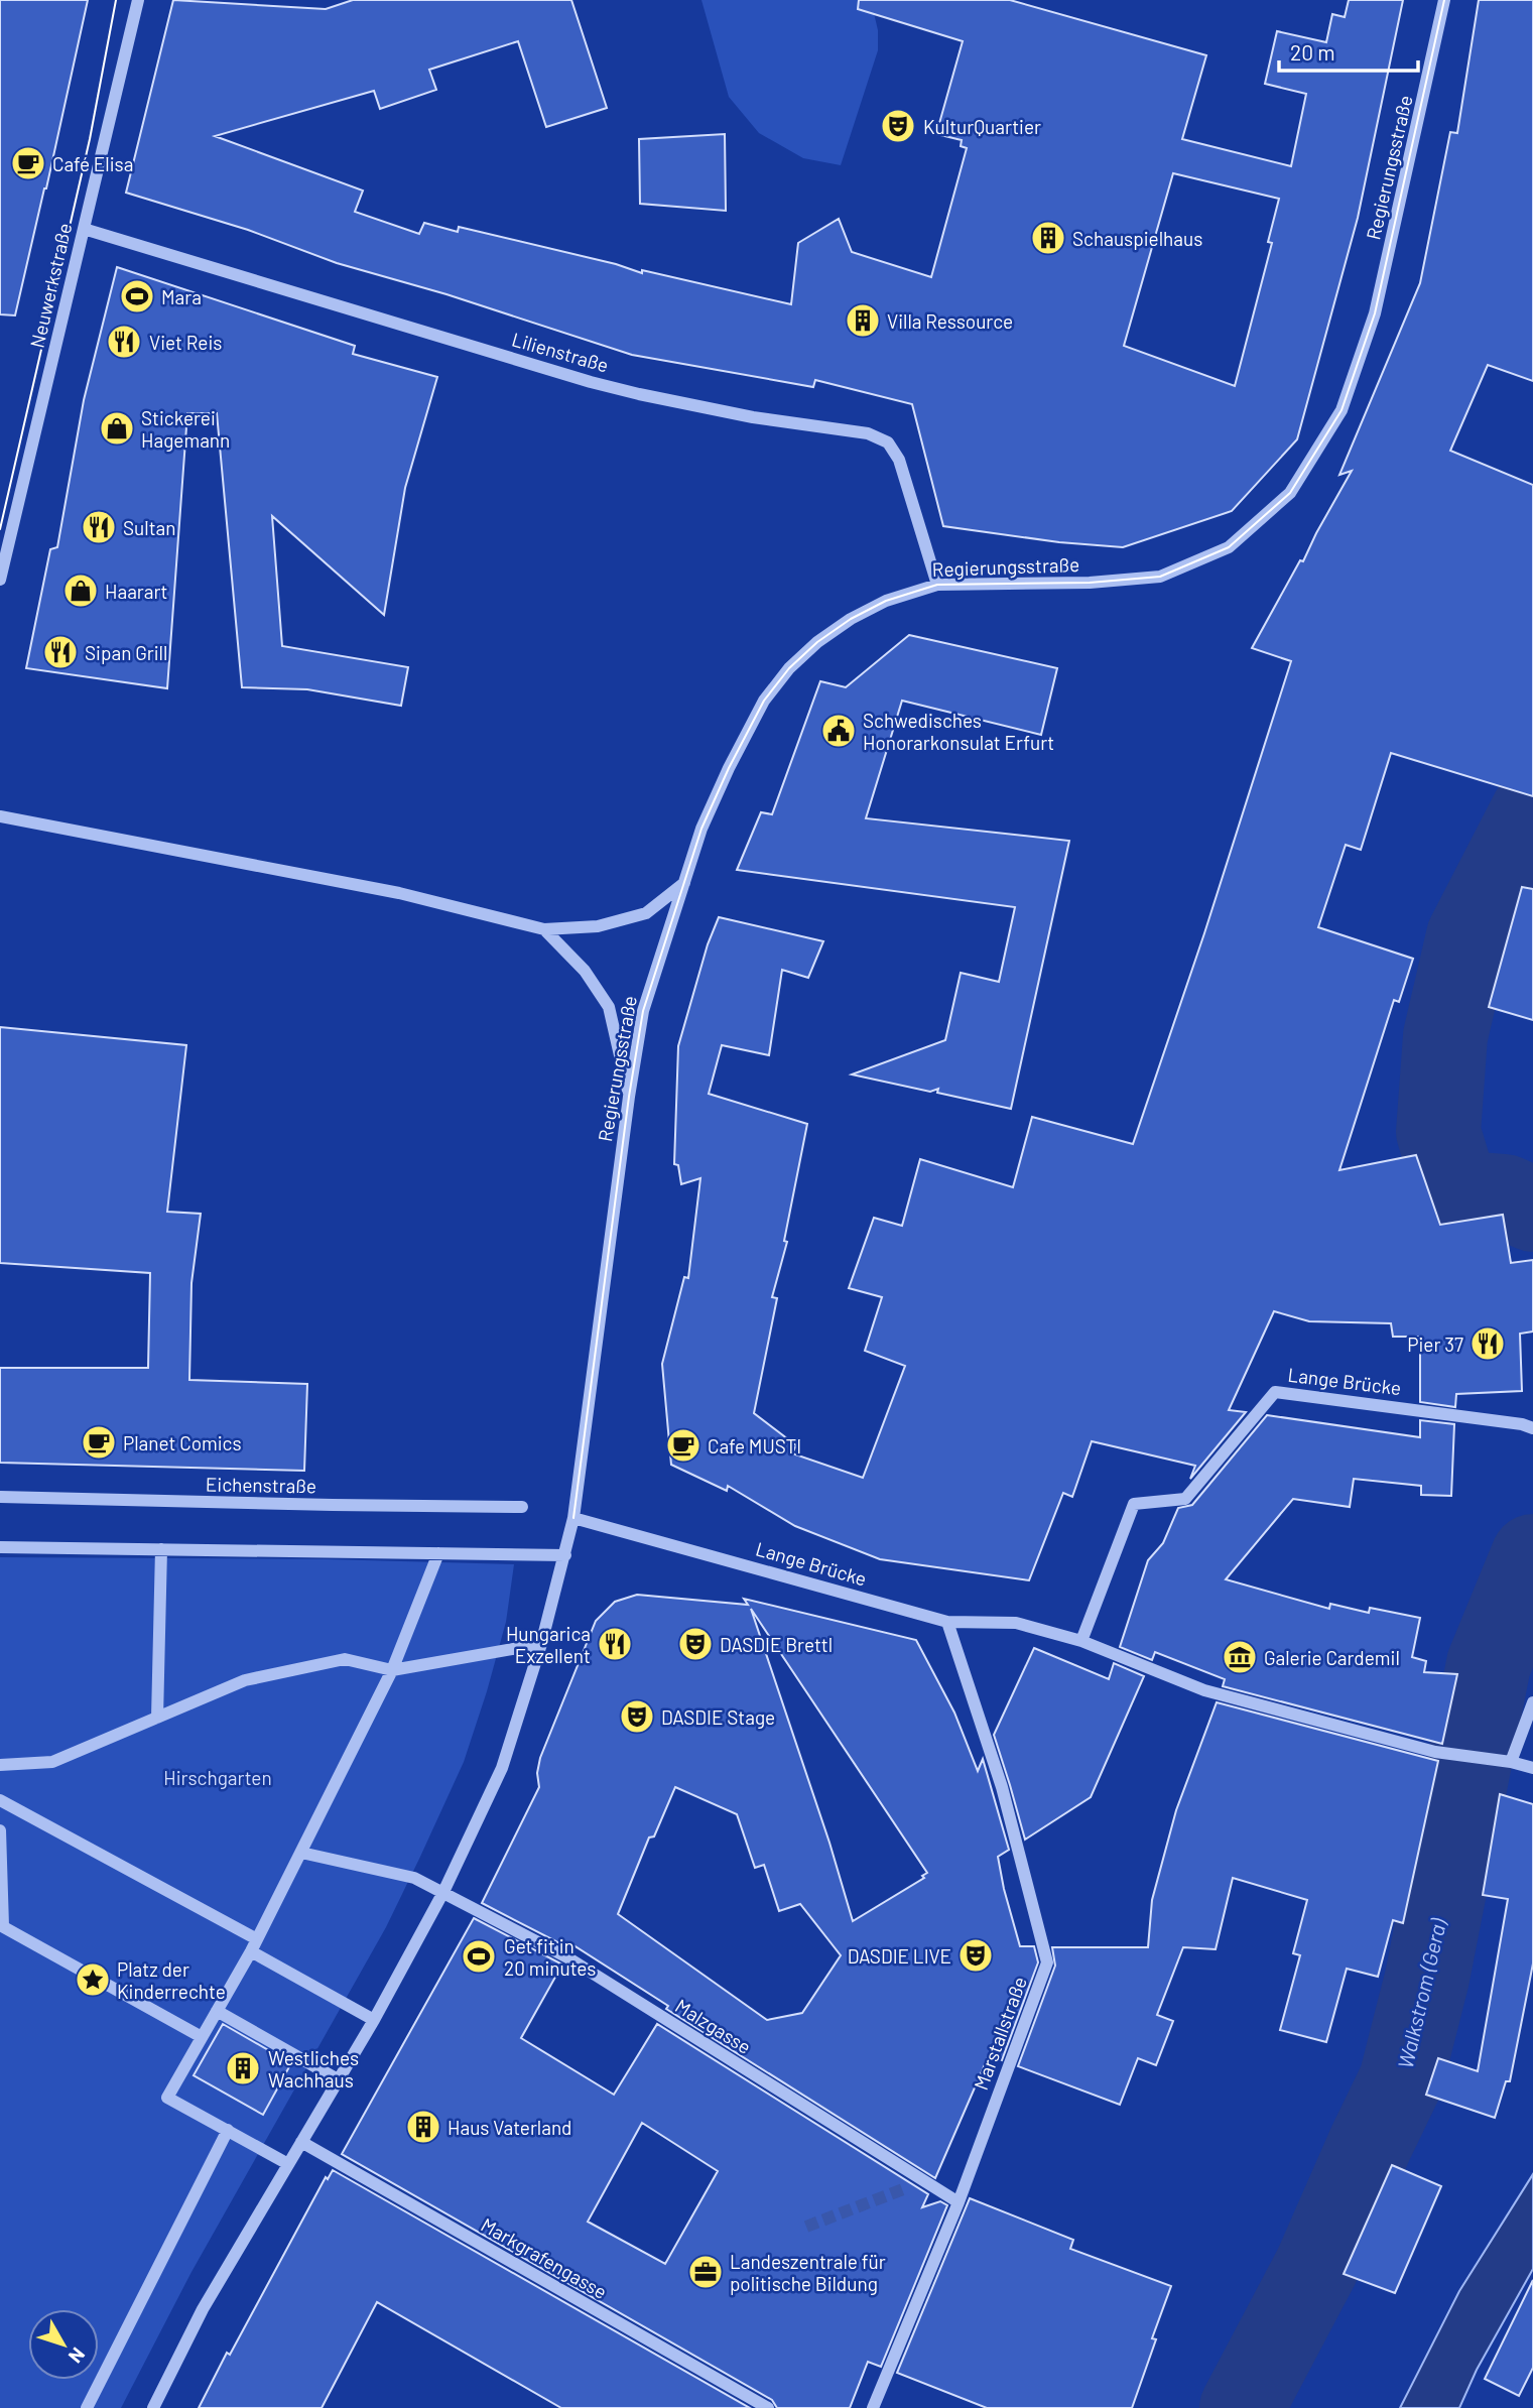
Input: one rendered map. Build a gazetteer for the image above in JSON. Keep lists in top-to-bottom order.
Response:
{
  "streets": {
    "street": [
      "Regierungsstraße",
      "Neuwerkstraße",
      "Lilienstraße",
      "Lange Brücke",
      "Eichenstraße",
      "Malzgasse",
      "Marstallstraße",
      "Markgrafengasse"
    ]
  },
  "crossings": [
    ["Regierungsstraße", "Lilienstraße"],
    ["Regierungsstraße", "Lange Brücke"],
    ["Regierungsstraße", "Malzgasse"],
    ["Regierungsstraße", "Markgrafengasse"],
    ["Neuwerkstraße", "Lilienstraße"],
    ["Lange Brücke", "Marstallstraße"],
    ["Malzgasse", "Marstallstraße"]
  ],
  "water": ["Walkstrom (Gera)"],
  "parks": ["Hirschgarten"],
  "places": {
    "theatre": [
      "KulturQuartier",
      "DASDIE Brettl",
      "DASDIE Stage",
      "DASDIE LIVE"
    ],
    "cafe": ["Café Elisa", "Planet Comics", "Cafe MUSTI"],
    "building": [
      "Schauspielhaus",
      "Villa Ressource",
      "Westliches Wachhaus",
      "Haus Vaterland"
    ],
    "sports": ["Mara", "Get fit in 20 minutes"],
    "restaurant": [
      "Viet Reis",
      "Sultan",
      "Sipan Grill",
      "Pier 37",
      "Hungarica Exzellent"
    ],
    "shop": ["Stickerei Hagemann", "Haarart"],
    "public building": ["Schwedisches Honorarkonsulat Erfurt"],
    "museum": ["Galerie Cardemil"],
    "place": ["Platz der Kinderrechte"],
    "office": ["Landeszentrale für politische Bildung"]
  },
  "scale_bar": "20 m",
  "north": "bottom right"
}
